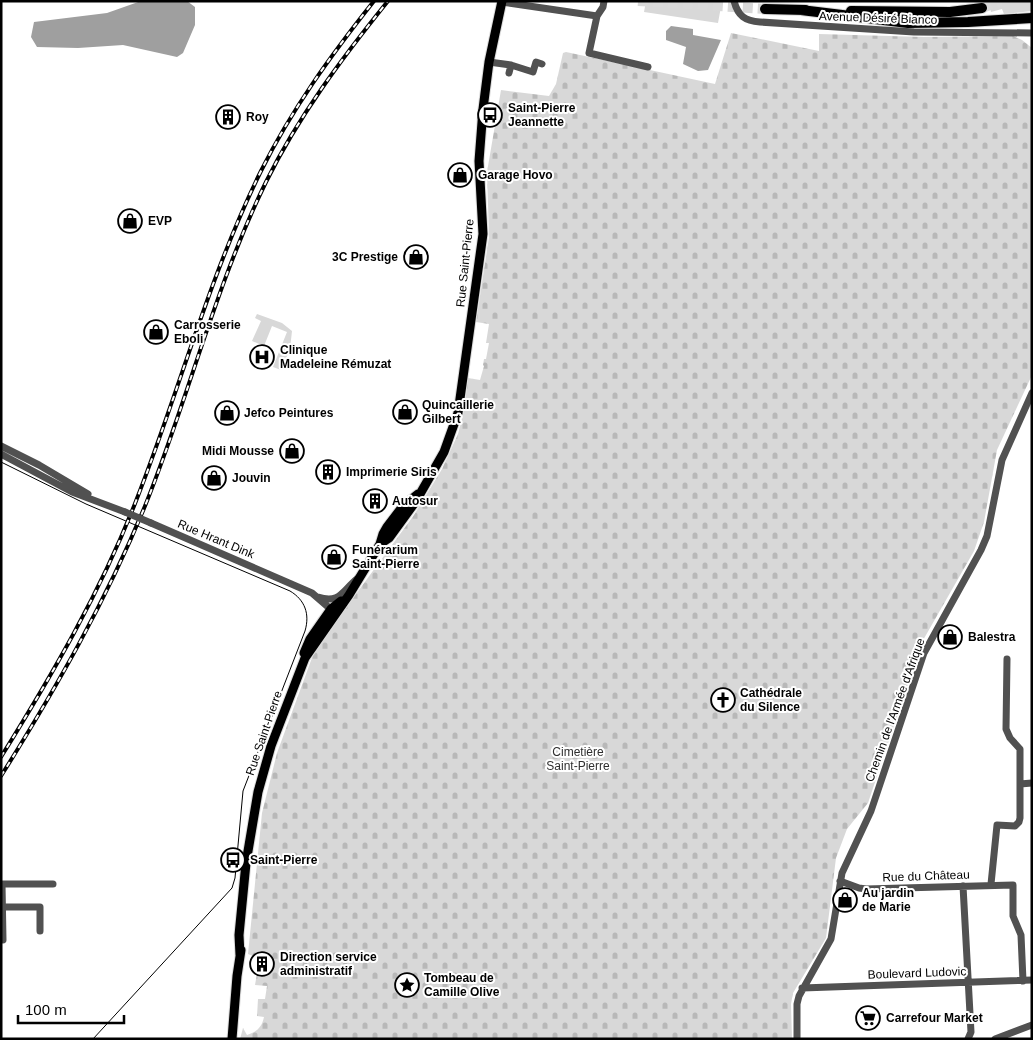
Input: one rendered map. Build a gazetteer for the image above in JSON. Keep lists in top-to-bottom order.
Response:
{
  "streets": {
    "main road": ["Rue Saint-Pierre"],
    "street": [
      "Avenue Désiré Bianco",
      "Rue Hrant Dink",
      "Chemin de l'Armée d'Afrique",
      "Rue du Château",
      "Boulevard Ludovic"
    ]
  },
  "crossings": [
    ["Rue Saint-Pierre", "Rue Hrant Dink"],
    ["Chemin de l'Armée d'Afrique", "Rue du Château"],
    ["Chemin de l'Armée d'Afrique", "Boulevard Ludovic"],
    ["Rue du Château", "Boulevard Ludovic"]
  ],
  "parks": ["Cimetière Saint-Pierre"],
  "places": {
    "bus stop": ["Saint-Pierre Jeannette", "Saint-Pierre"],
    "building": [
      "Roy",
      "Imprimerie Siris",
      "Autosur",
      "Direction service administratif"
    ],
    "shop": [
      "Garage Hovo",
      "EVP",
      "3C Prestige",
      "Carrosserie Eboli",
      "Quincaillerie Gilbert",
      "Jefco Peintures",
      "Midi Mousse",
      "Jouvin",
      "Funérarium Saint-Pierre",
      "Balestra",
      "Au jardin de Marie"
    ],
    "hospital": ["Clinique Madeleine Rémuzat"],
    "church": ["Cathédrale du Silence"],
    "place": ["Tombeau de Camille Olive"],
    "supermarket": ["Carrefour Market"]
  },
  "scale_bar": "100 m"
}
